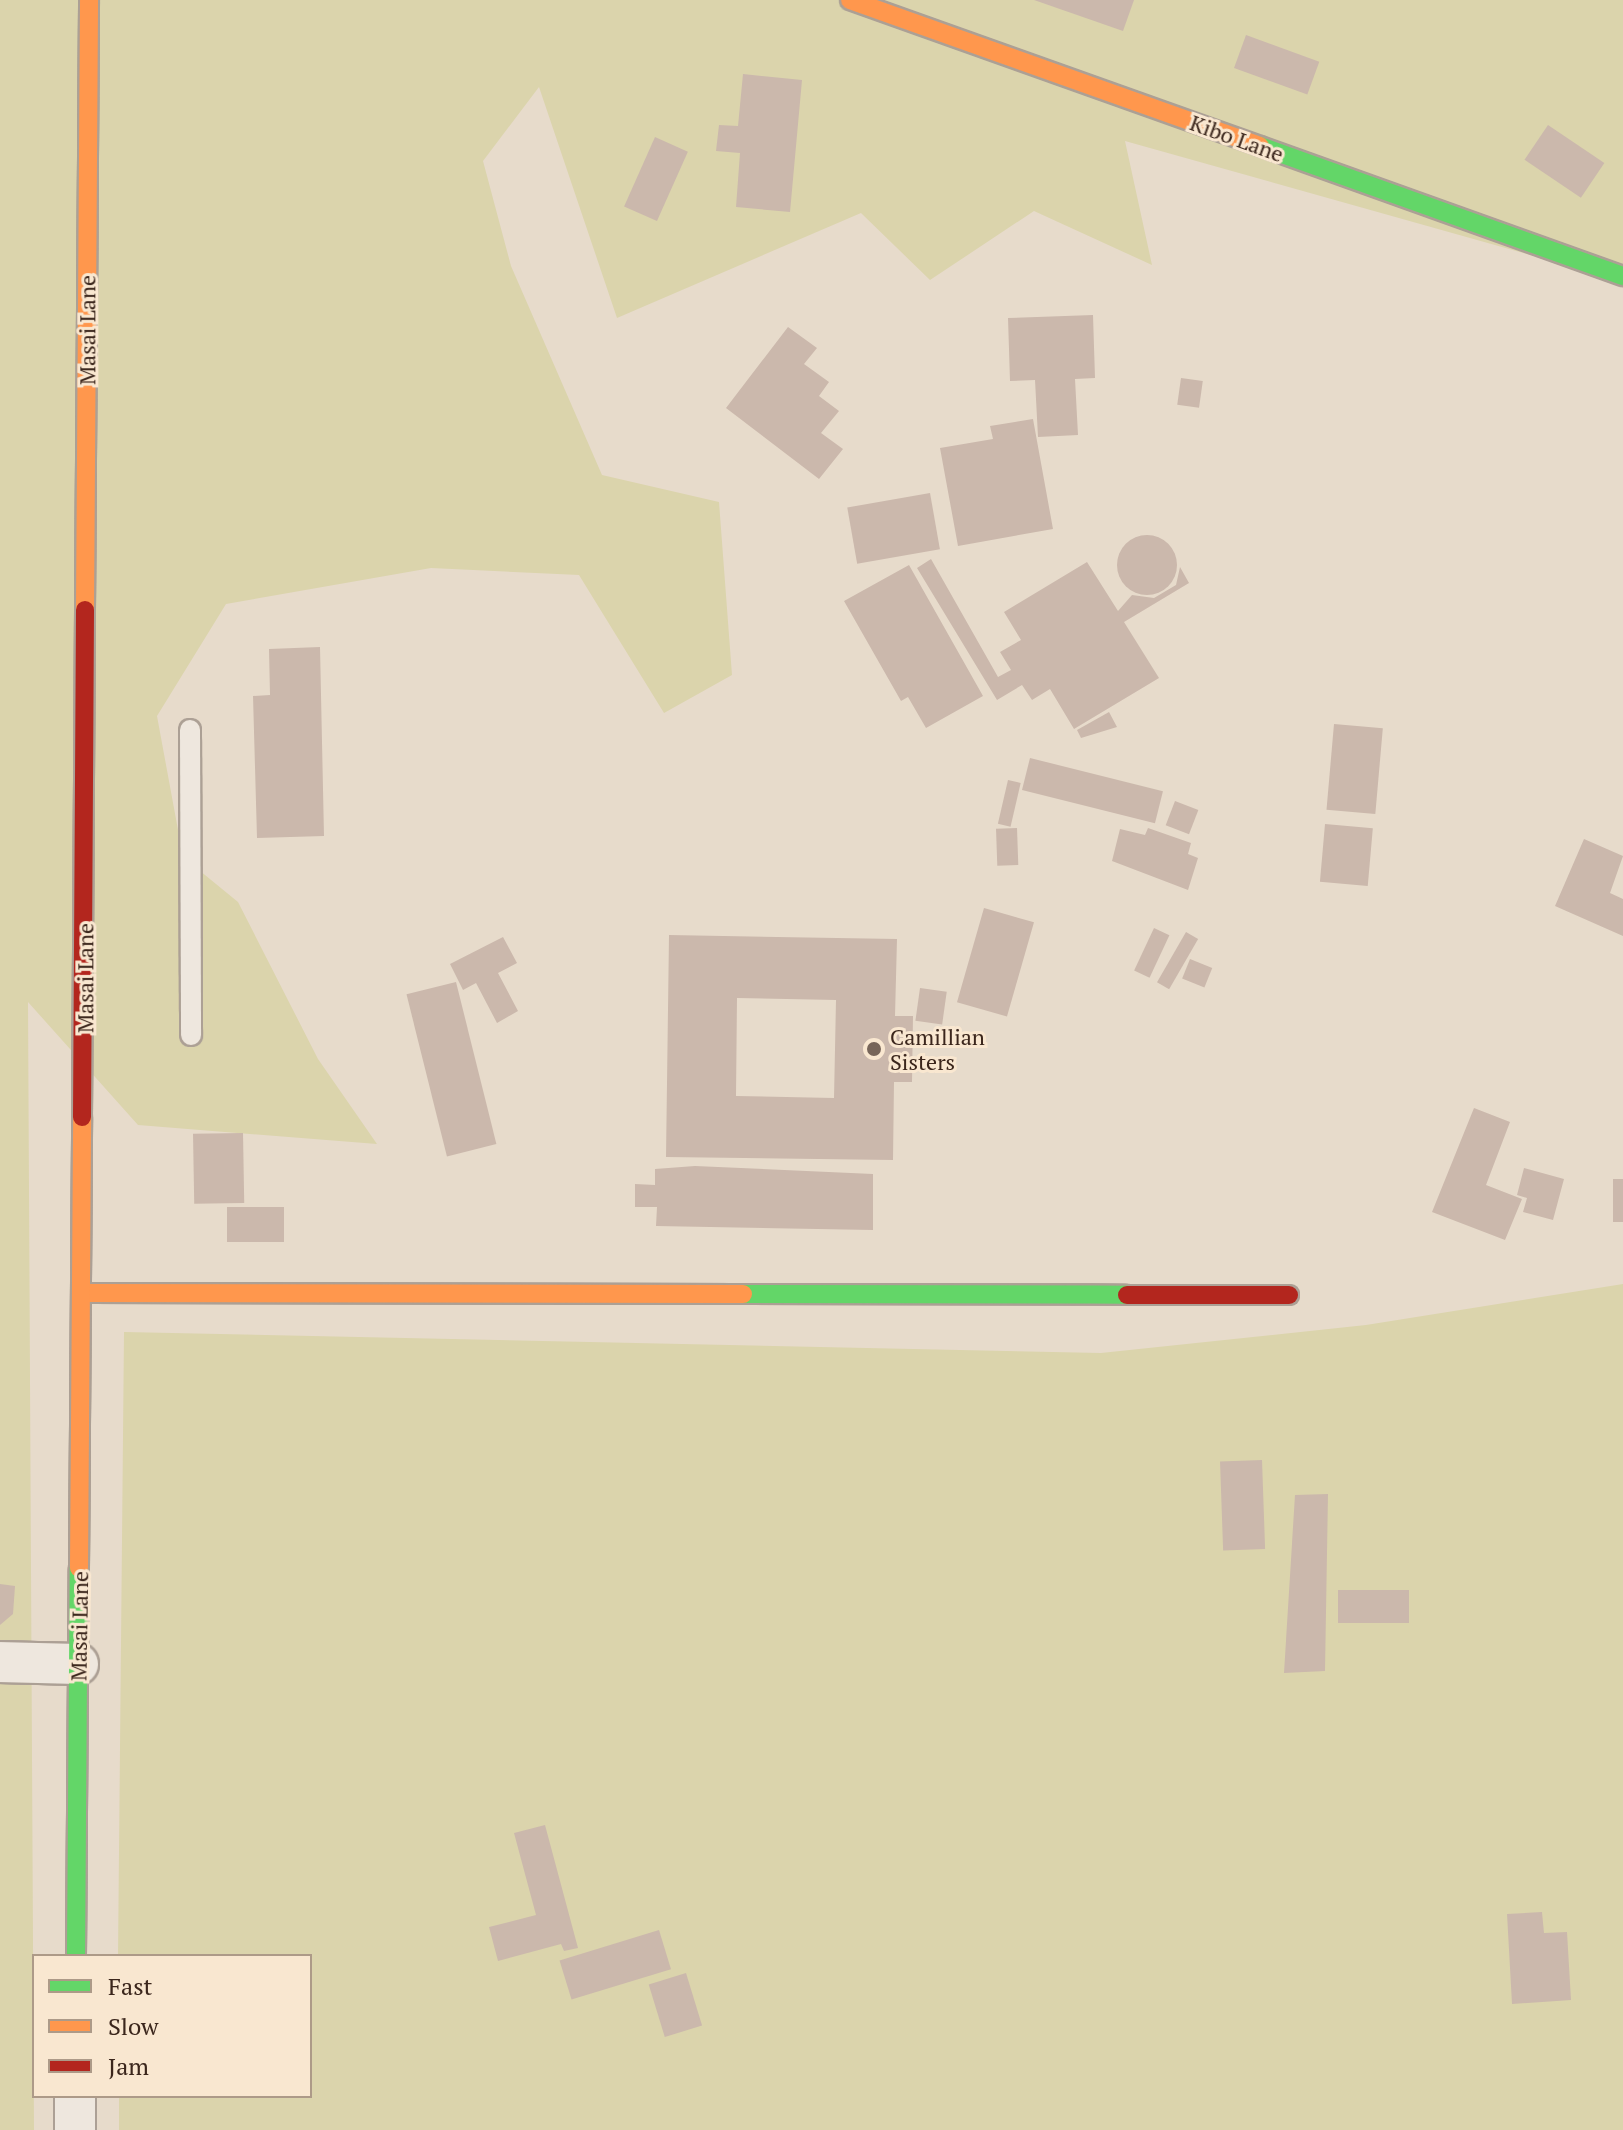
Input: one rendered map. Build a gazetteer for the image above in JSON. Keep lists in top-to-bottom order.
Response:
{
  "streets": {
    "street": ["Kibo Lane", "Masai Lane"]
  },
  "places": ["Camillian Sisters"],
  "legend": ["Fast", "Slow", "Jam"]
}
